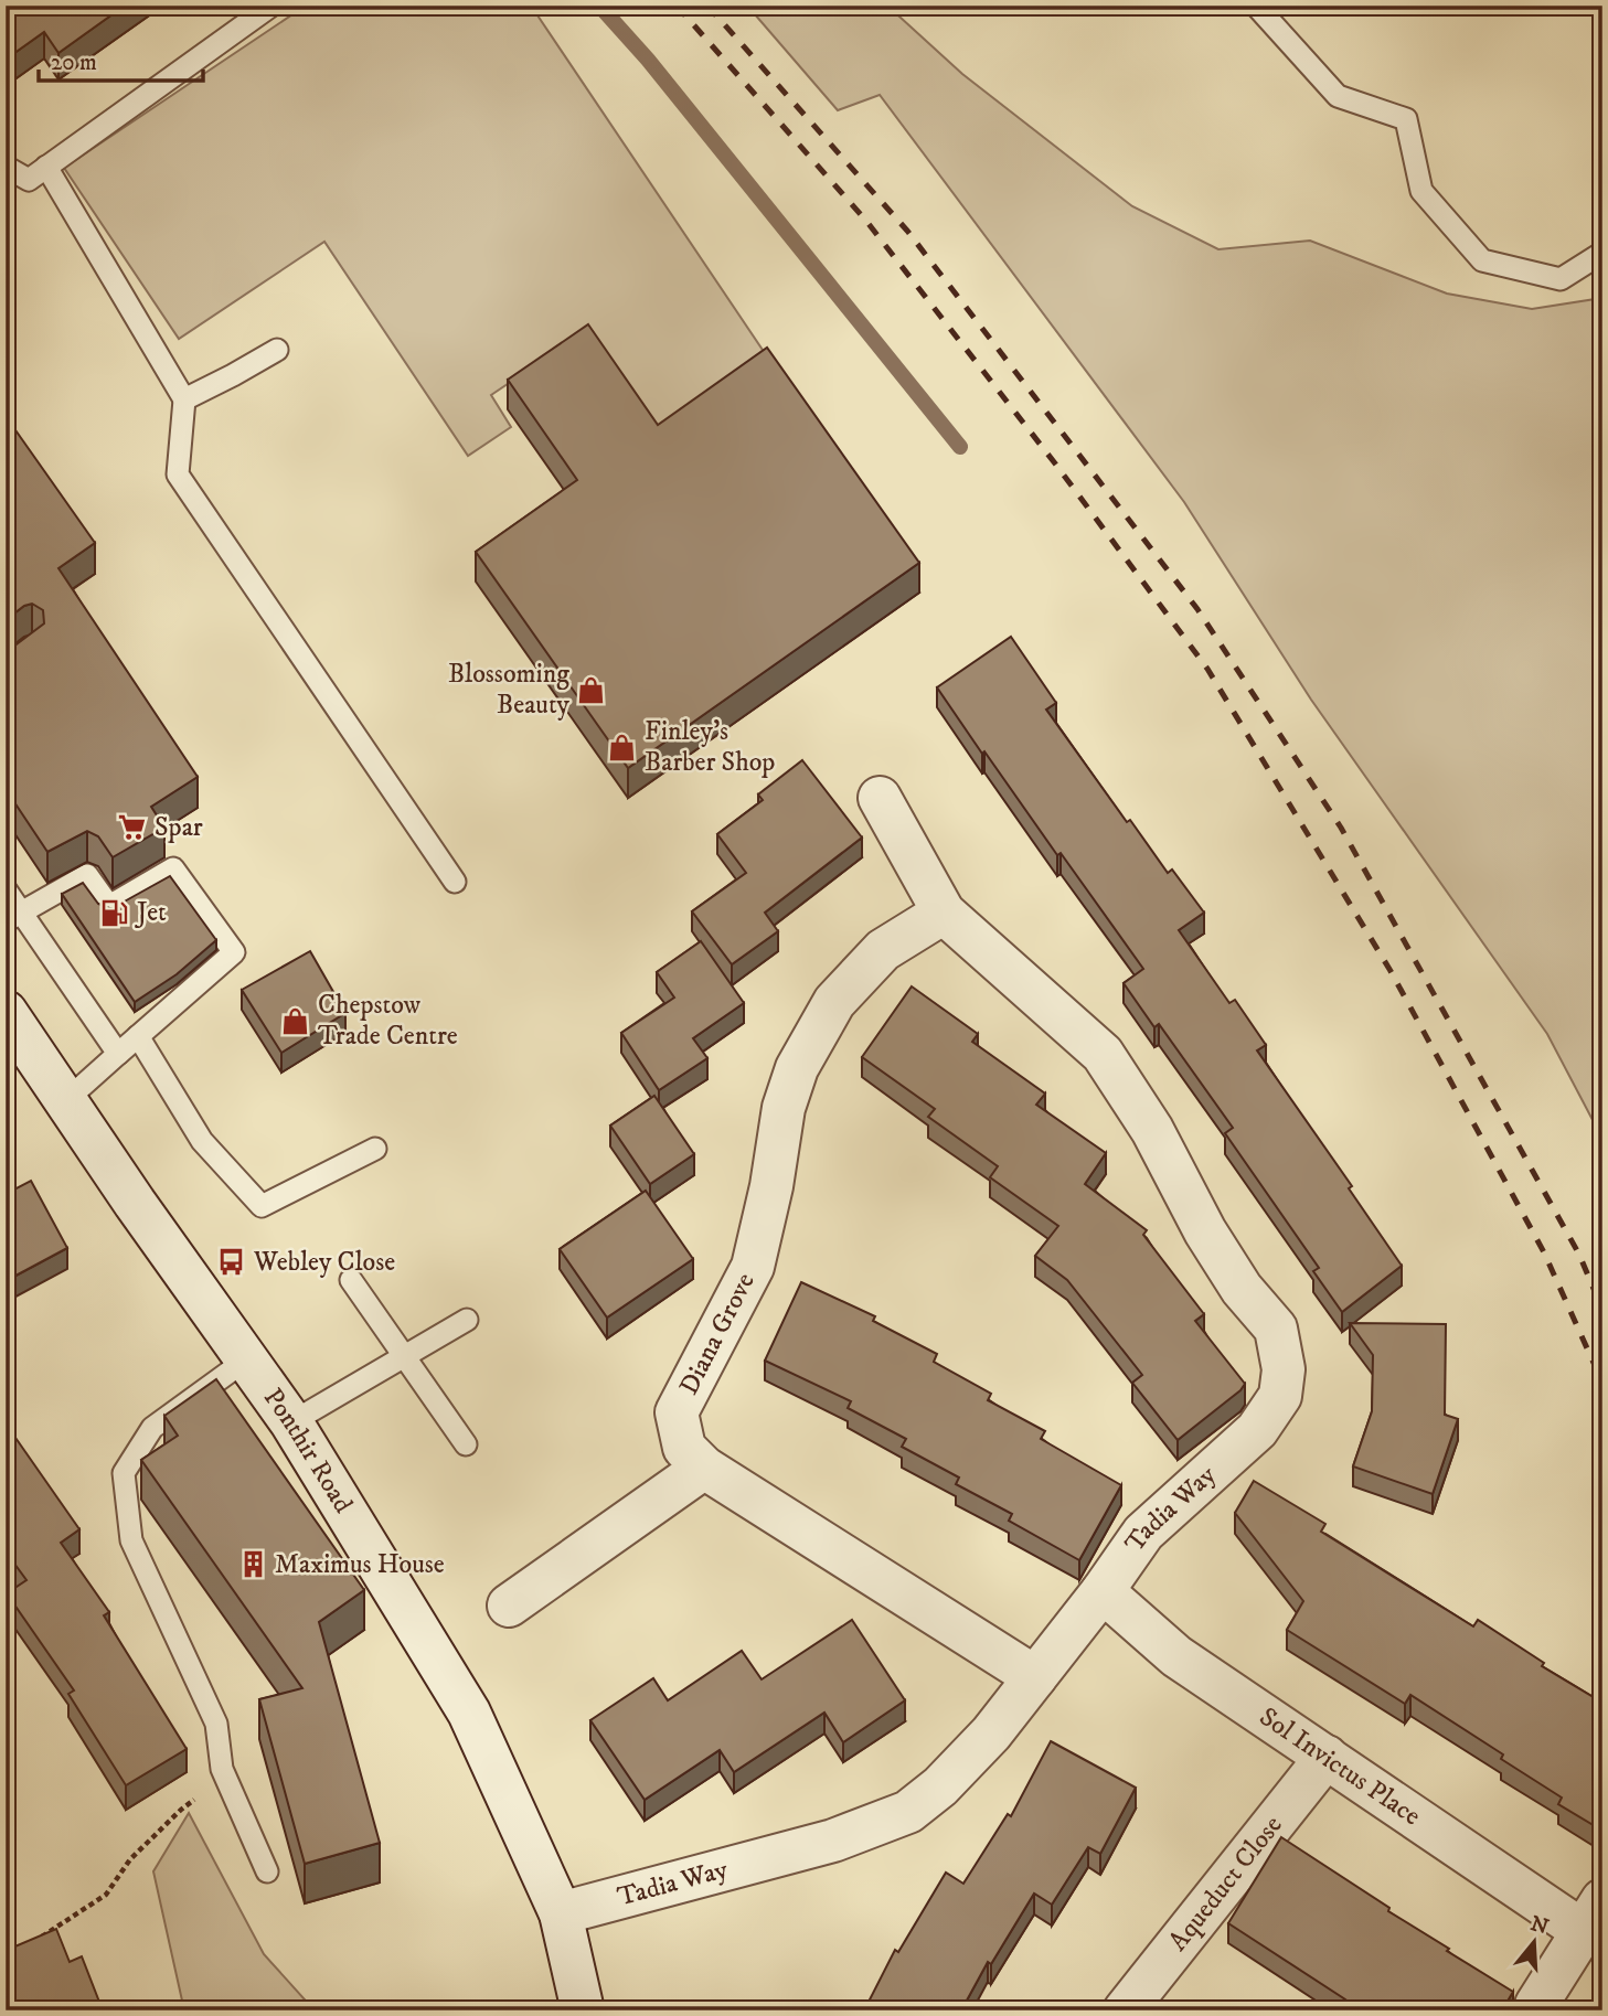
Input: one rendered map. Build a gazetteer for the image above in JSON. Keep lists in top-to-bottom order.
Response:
{
  "streets": {
    "street": [
      "Diana Grove",
      "Ponthir Road",
      "Tadia Way",
      "Sol Invictus Place",
      "Aqueduct Close"
    ]
  },
  "crossings": [
    ["Diana Grove", "Tadia Way"],
    ["Ponthir Road", "Tadia Way"],
    ["Tadia Way", "Sol Invictus Place"],
    ["Sol Invictus Place", "Aqueduct Close"]
  ],
  "places": {
    "shop": ["Blossoming Beauty", "Finley's Barber Shop", "Chepstow Trade Centre"],
    "supermarket": ["Spar"],
    "fuel station": ["Jet"],
    "bus stop": ["Webley Close"],
    "building": ["Maximus House"]
  },
  "scale_bar": "20 m",
  "north": "top"
}
